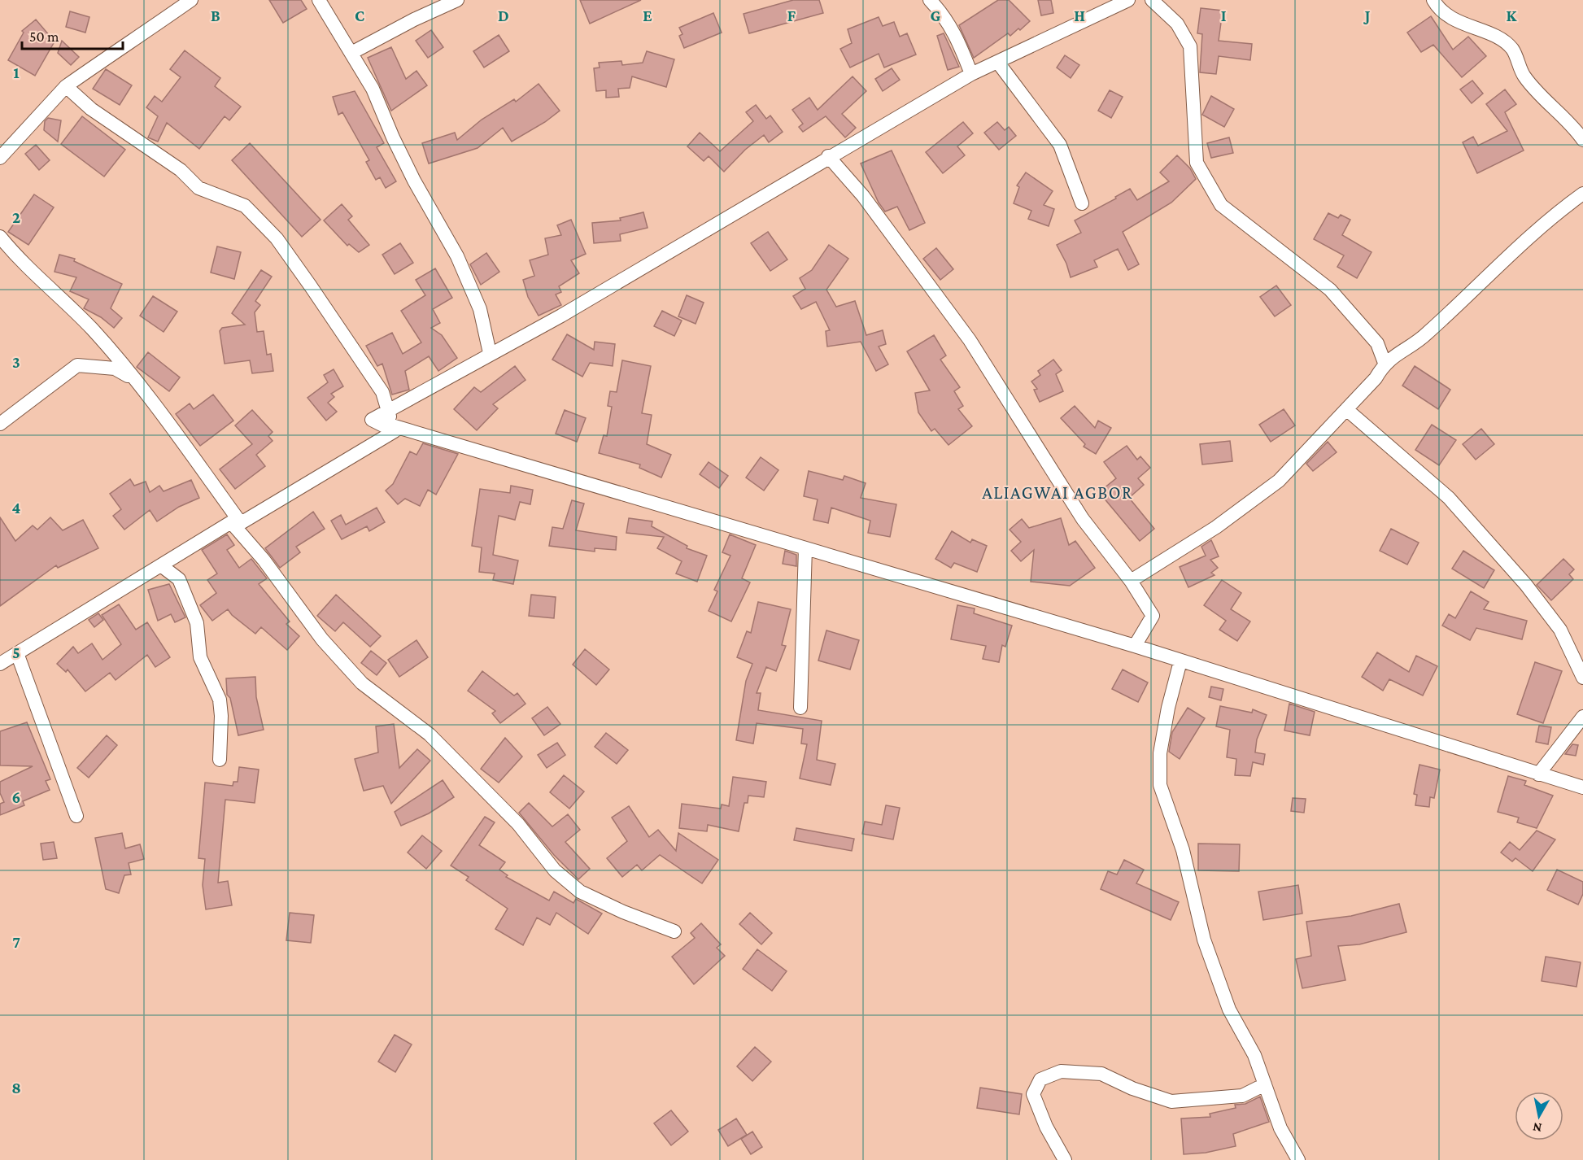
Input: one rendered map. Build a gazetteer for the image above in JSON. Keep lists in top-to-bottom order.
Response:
{
  "districts": ["ALIAGWAI AGBOR"],
  "scale_bar": "50 m",
  "north": "bottom",
  "grid": {
    "columns": [
      "B",
      "C",
      "D",
      "E",
      "F",
      "G",
      "H",
      "I",
      "J",
      "K"
    ],
    "rows": [
      "1",
      "2",
      "3",
      "4",
      "5",
      "6",
      "7",
      "8"
    ]
  }
}
